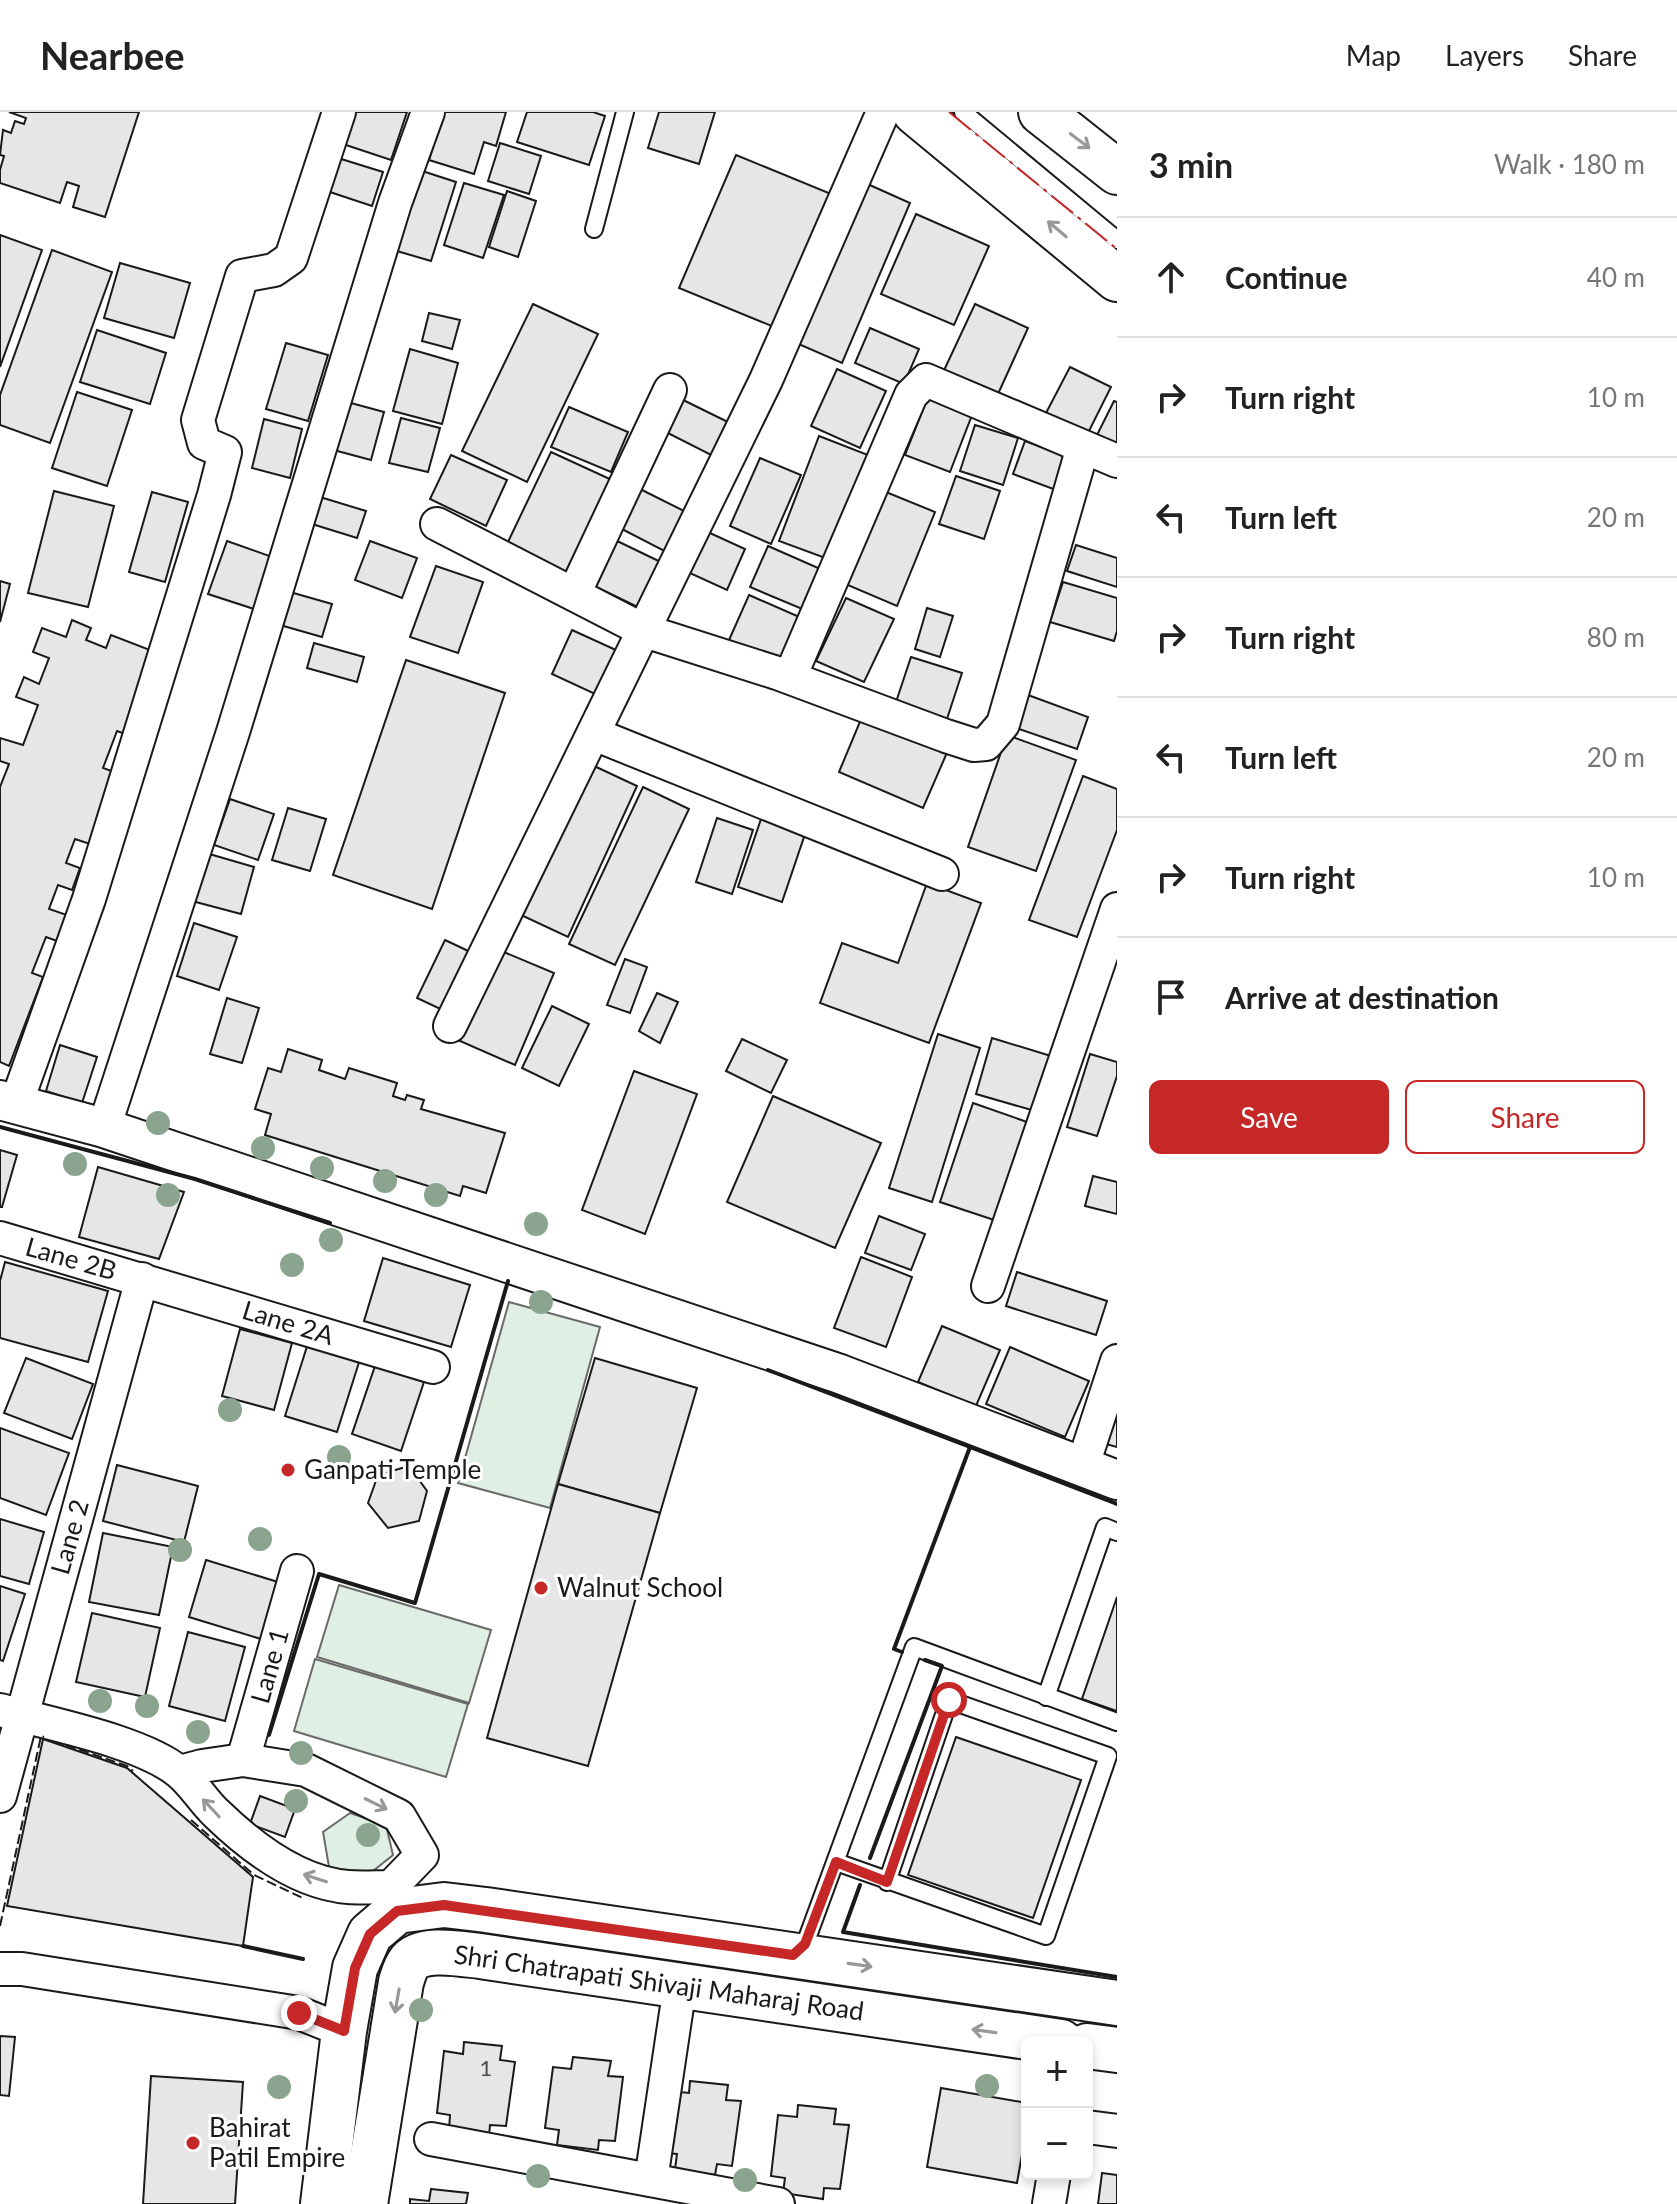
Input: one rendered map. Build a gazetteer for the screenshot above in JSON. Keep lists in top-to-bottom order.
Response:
{
  "streets": {
    "main road": ["Shri Chatrapati Shivaji Maharaj Road"],
    "street": [
      "Lane 2B",
      "Lane 2A",
      "Lane 2",
      "Lane 1"
    ]
  },
  "crossings": [
    ["Lane 2B", "Lane 2A"],
    ["Lane 2B", "Lane 2"],
    ["Lane 2A", "Lane 2"]
  ],
  "places": ["Ganpati Temple", "Walnut School", "Bahirat Patil Empire"],
  "house_numbers": ["1"],
  "page": {
    "header": "Nearbee",
    "nav": ["Map", "Layers", "Share"],
    "heading": ["3 min", "Walk · 180 m"],
    "list": [
      ["Continue", "40 m"],
      ["Turn right", "10 m"],
      ["Turn left", "20 m"],
      ["Turn right", "80 m"],
      ["Turn left", "20 m"],
      ["Turn right", "10 m"],
      "Arrive at destination"
    ],
    "buttons": ["Save", "Share"],
    "map_buttons": ["+", "−"]
  }
}
